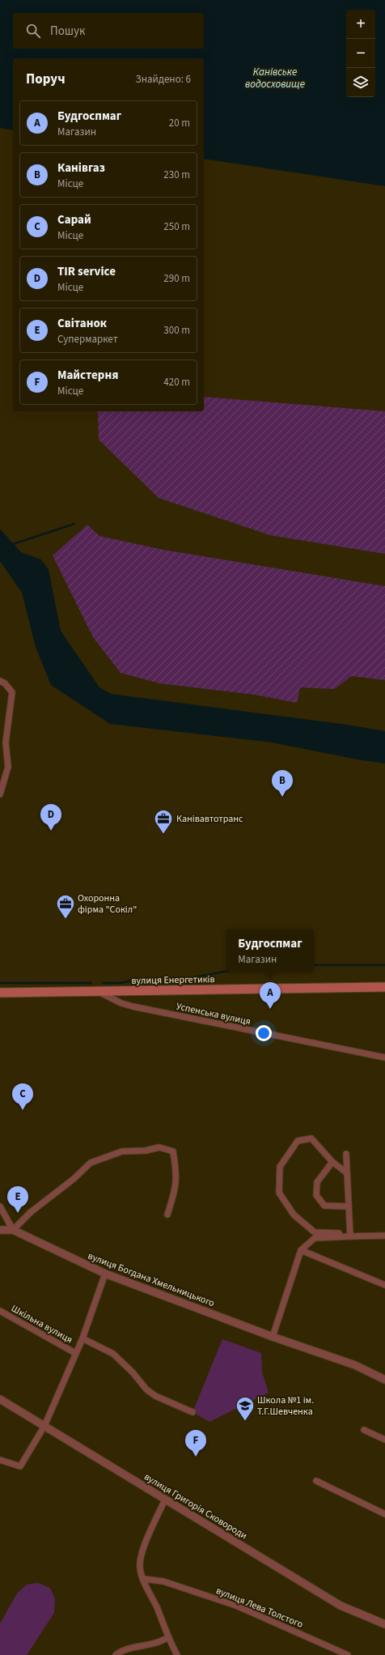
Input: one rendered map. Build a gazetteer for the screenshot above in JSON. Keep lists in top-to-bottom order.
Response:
{
  "streets": {
    "main road": ["вулиця Енергетиків"],
    "street": [
      "Успенська вулиця",
      "вулиця Богдана Хмельницького",
      "Шкільна вулиця",
      "вулиця Григорія Сковороди",
      "вулиця Лева Толстого"
    ]
  },
  "crossings": [
    ["вулиця Енергетиків", "Успенська вулиця"]
  ],
  "water": ["Канівське водосховище"],
  "places": {
    "office": ["Канівавтотранс", "Охоронна фірма \"Сокіл\""],
    "school or university": ["Школа №1 ім. Т.Г.Шевченка"]
  },
  "page": {
    "map_buttons": ["+", "−"],
    "search": "Пошук",
    "heading": ["Поруч", "Знайдено: 6"],
    "list": [
      {
        "mark": "A",
        "name": "Будгоспмаг",
        "note": "Магазин",
        "value": "20 m"
      },
      {
        "mark": "B",
        "name": "Канівгаз",
        "note": "Місце",
        "value": "230 m"
      },
      {
        "mark": "C",
        "name": "Сарай",
        "note": "Місце",
        "value": "250 m"
      },
      {
        "mark": "D",
        "name": "TIR service",
        "note": "Місце",
        "value": "290 m"
      },
      {
        "mark": "E",
        "name": "Світанок",
        "note": "Супермаркет",
        "value": "300 m"
      },
      {
        "mark": "F",
        "name": "Майстерня",
        "note": "Місце",
        "value": "420 m"
      }
    ],
    "pins": [
      "B",
      "D",
      "A",
      "C",
      "E",
      "F"
    ],
    "popup": ["Будгоспмаг", "Магазин"]
  }
}
